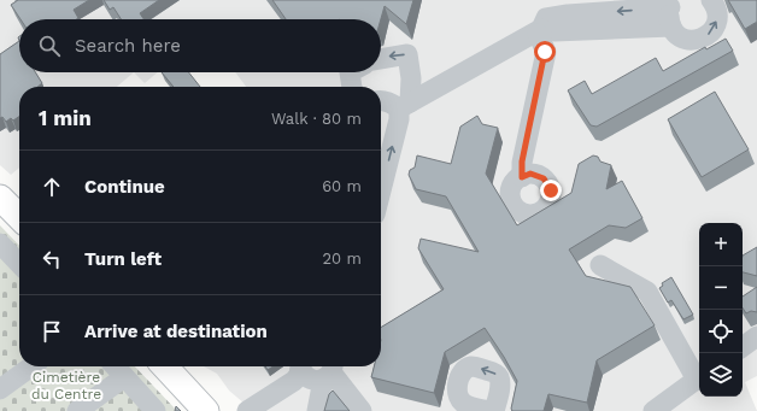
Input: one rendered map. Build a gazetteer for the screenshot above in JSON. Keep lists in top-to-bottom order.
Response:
{
  "parks": ["Cimetière du Centre"],
  "page": {
    "search": "Search here",
    "heading": ["1 min", "Walk · 80 m"],
    "list": [
      ["Continue", "60 m"],
      ["Turn left", "20 m"],
      "Arrive at destination"
    ],
    "map_buttons": ["+", "−"]
  }
}
